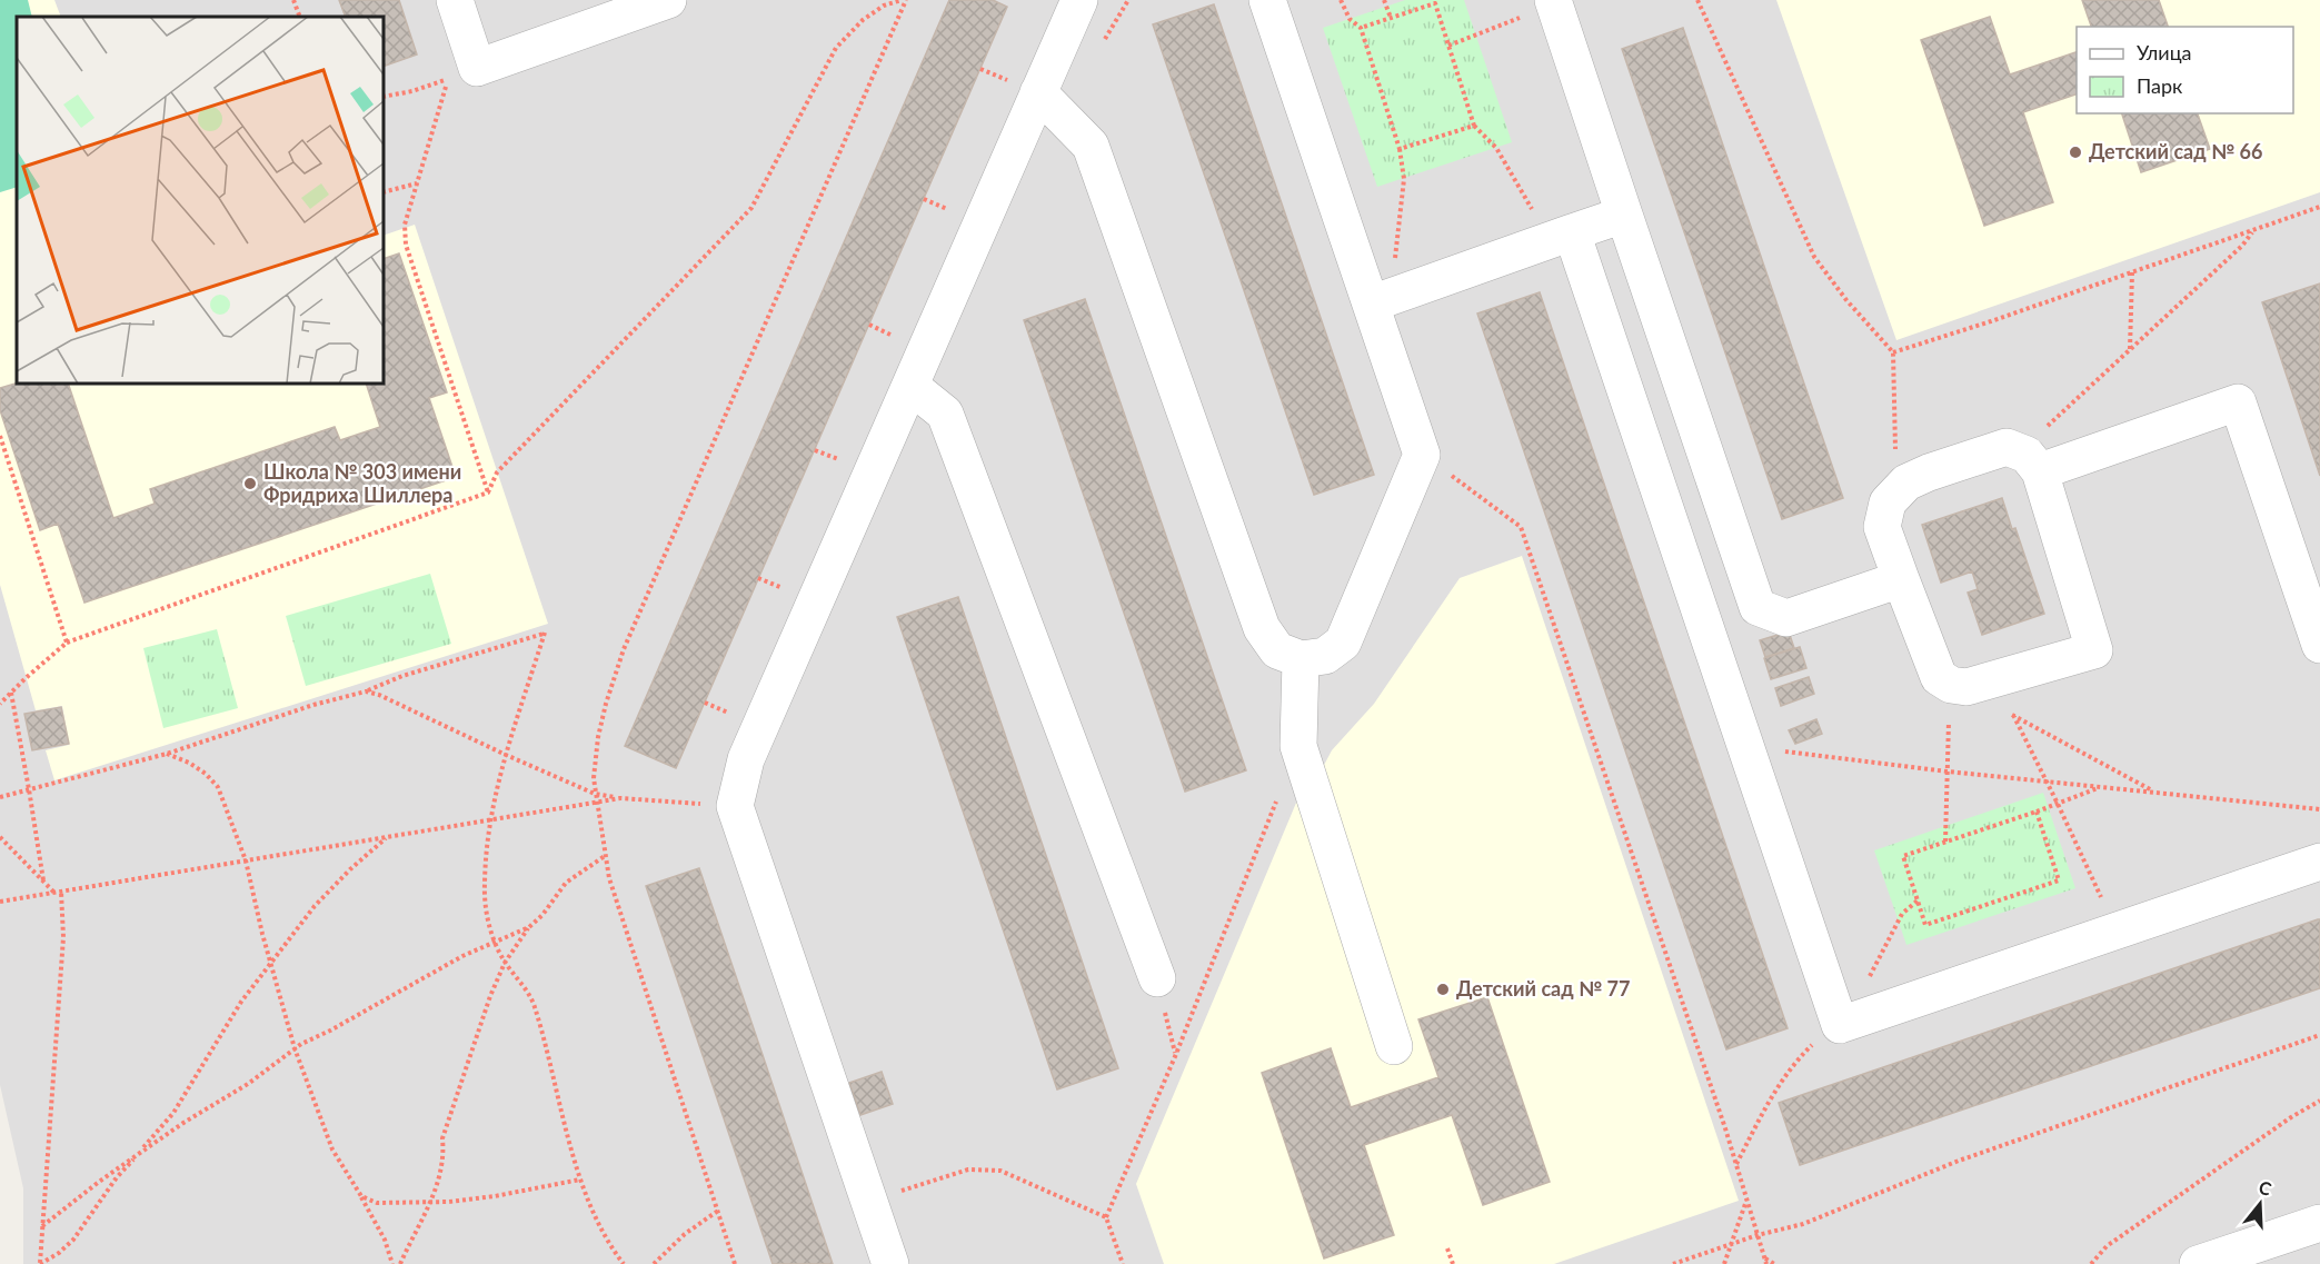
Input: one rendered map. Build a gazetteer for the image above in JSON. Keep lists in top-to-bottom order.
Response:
{
  "places": ["Детский сад № 66", "Школа № 303 имени Фридриха Шиллера", "Детский сад № 77"],
  "legend": ["Улица", "Парк"],
  "north": "top"
}
